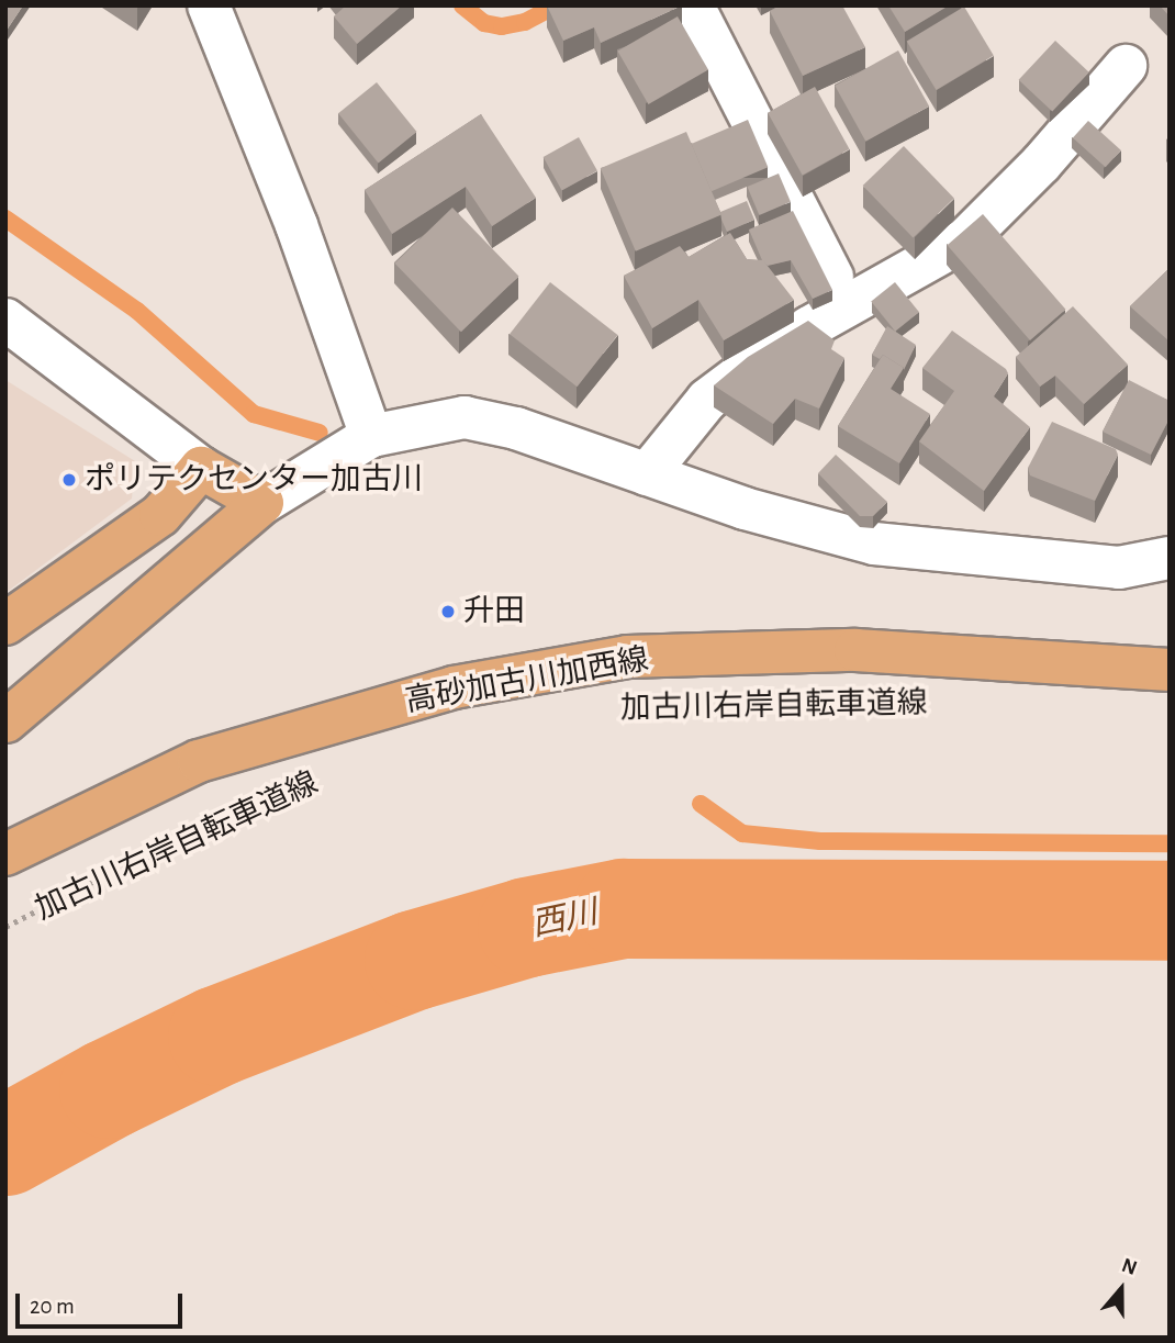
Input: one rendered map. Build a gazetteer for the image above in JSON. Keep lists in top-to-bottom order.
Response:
{
  "streets": {
    "main road": ["高砂加古川加西線"],
    "path": ["加古川右岸自転車道線"]
  },
  "water": ["西川"],
  "places": ["ポリテクセンター加古川", "升田"],
  "scale_bar": "20 m",
  "north": "top"
}
